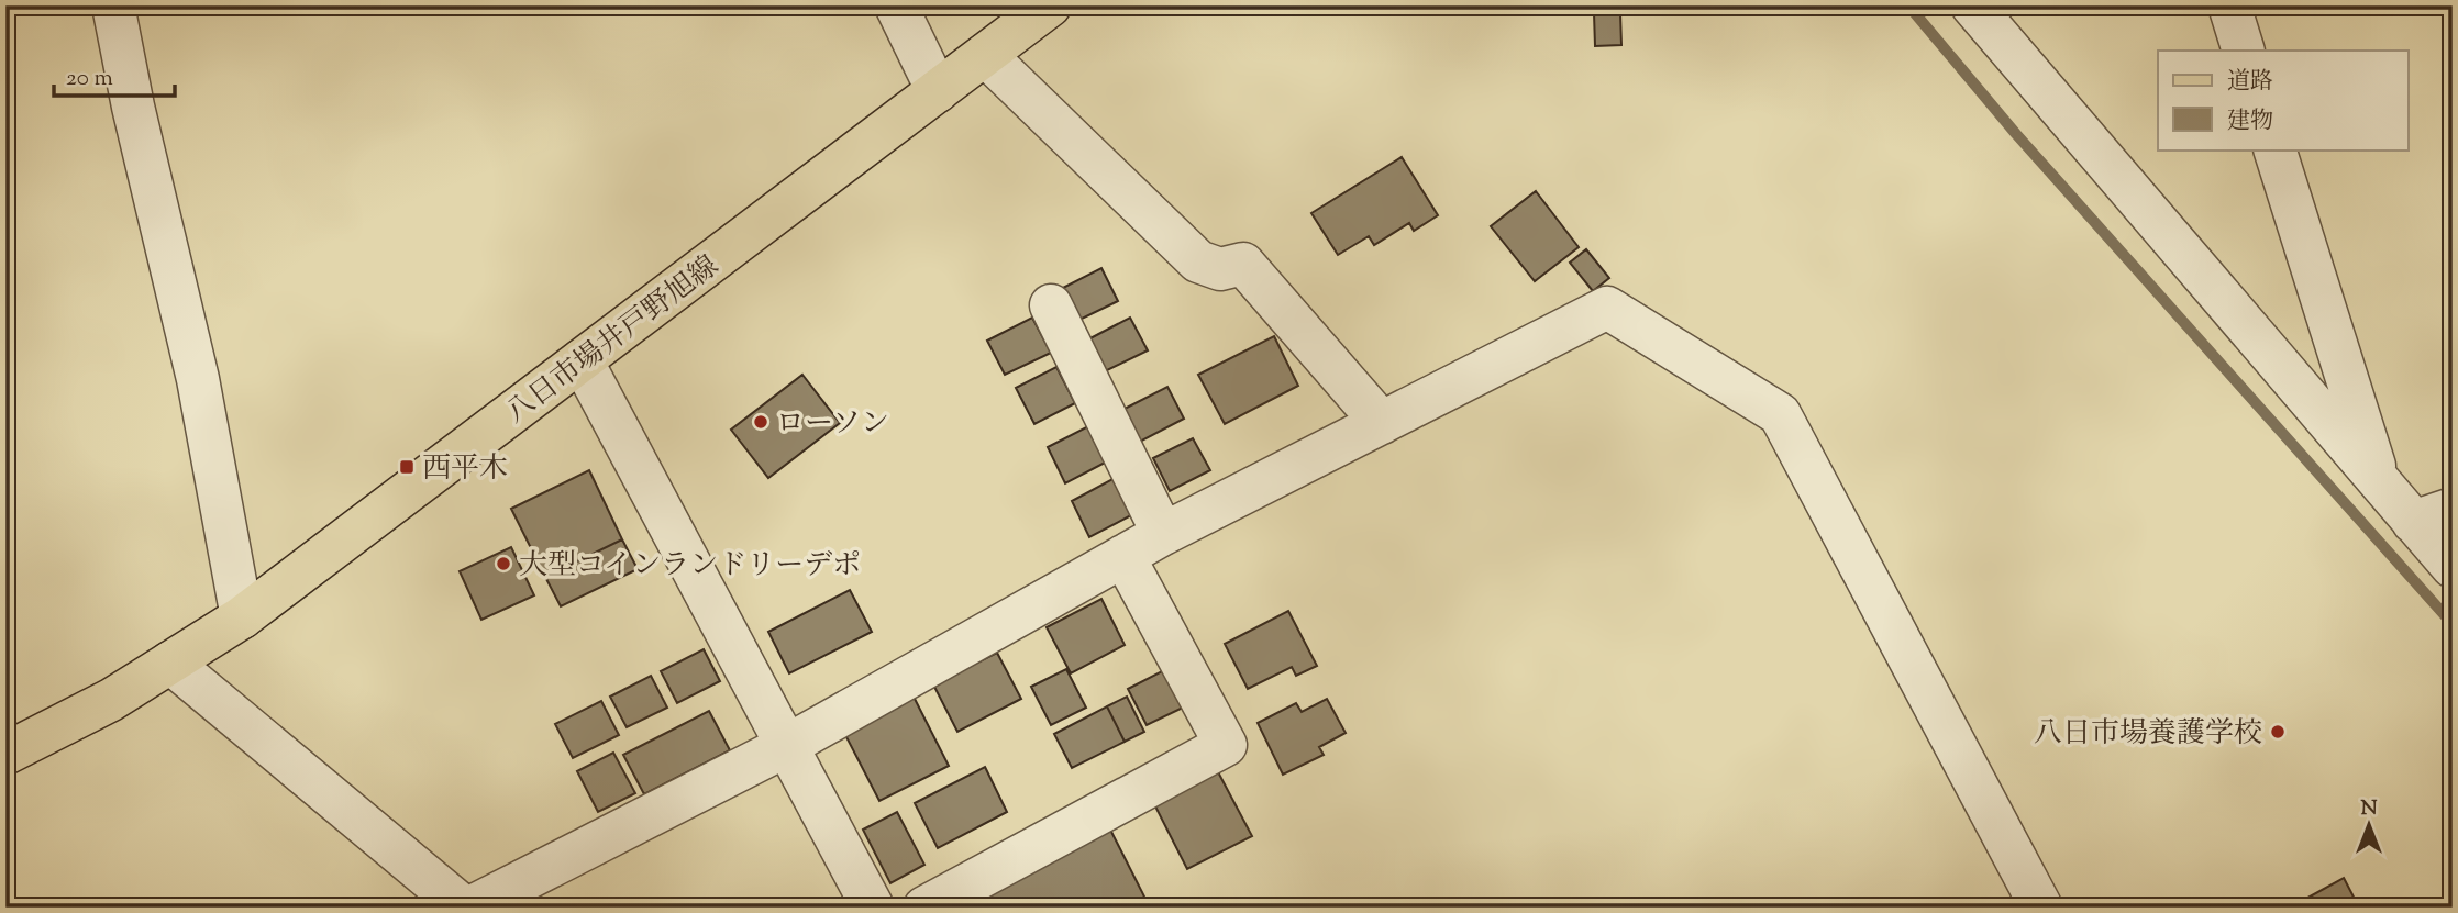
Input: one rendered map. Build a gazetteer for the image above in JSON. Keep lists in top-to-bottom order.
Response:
{
  "streets": {
    "main road": ["八日市場井戸野旭線"]
  },
  "places": {
    "other": ["ローソン", "大型コインランドリーデポ", "八日市場養護学校"],
    "transit": ["西平木"]
  },
  "legend": ["道路", "建物"],
  "scale_bar": "20 m",
  "north": "top"
}
